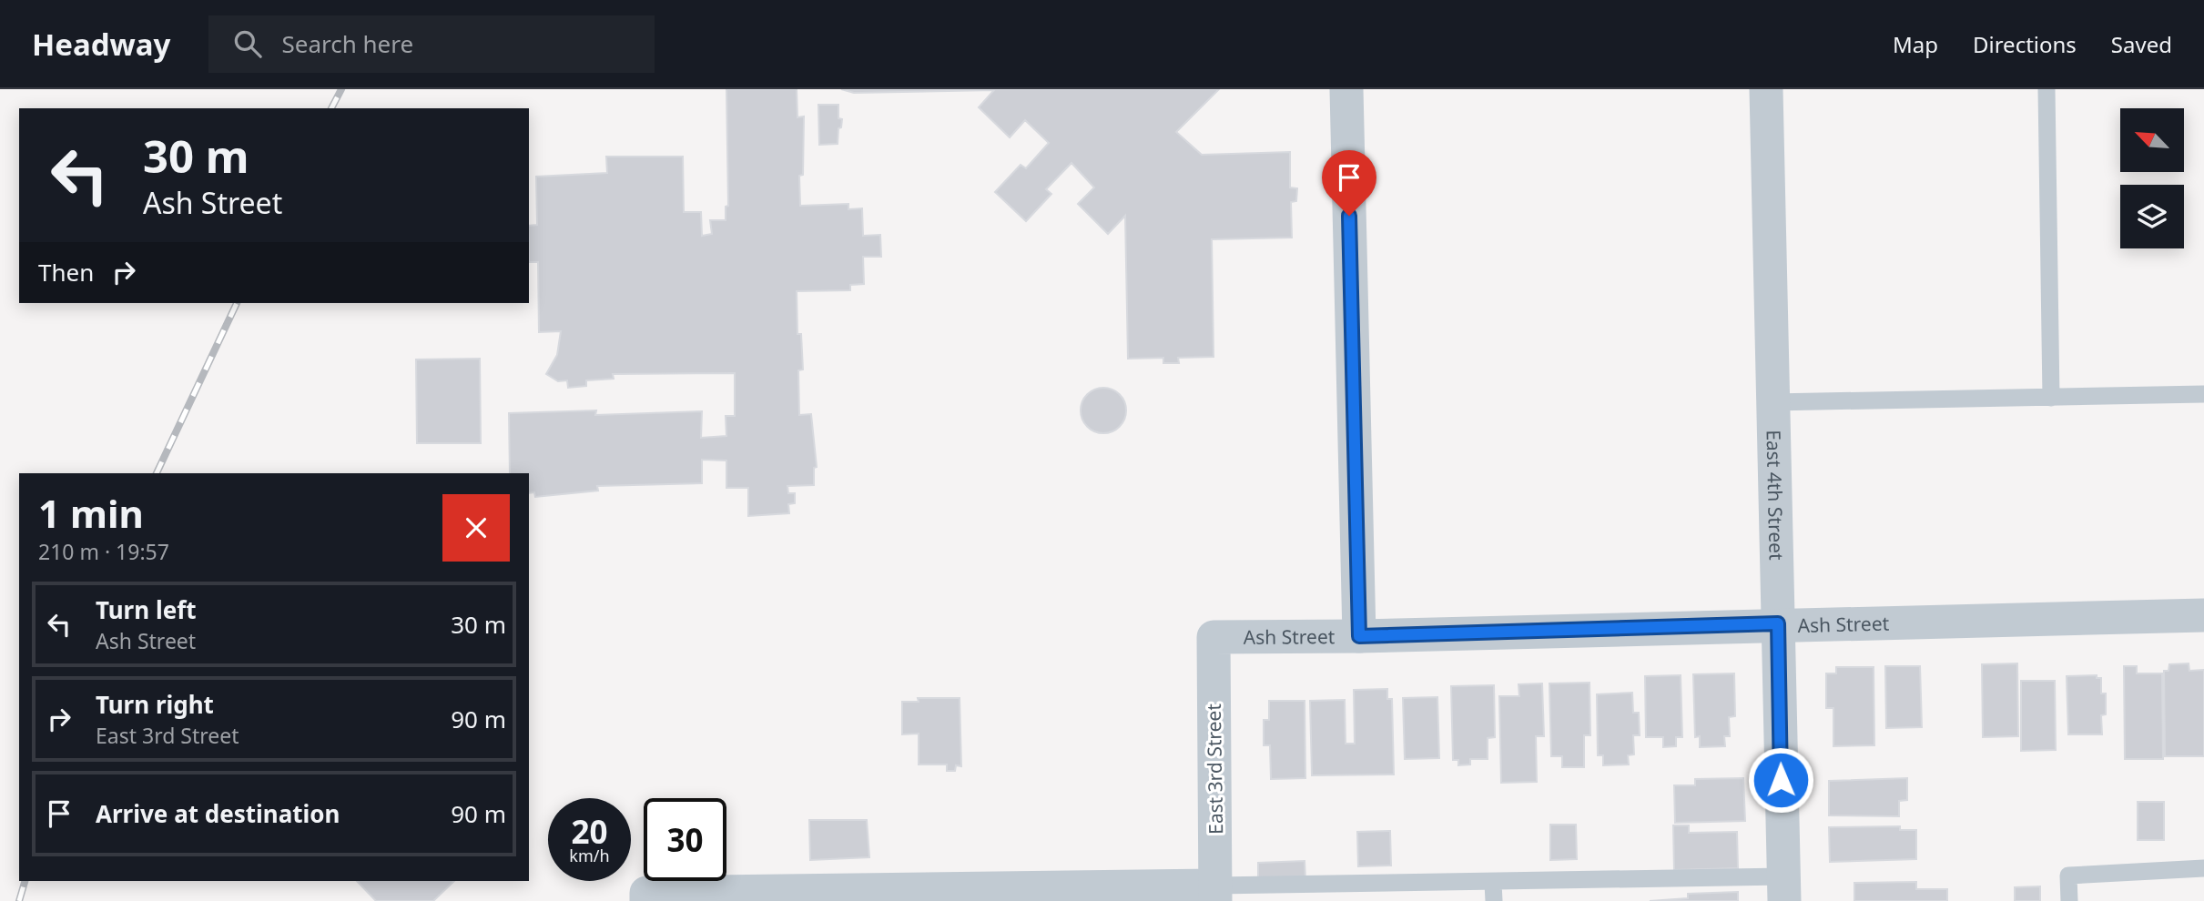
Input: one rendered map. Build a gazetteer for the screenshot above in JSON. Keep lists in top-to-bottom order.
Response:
{
  "streets": {
    "street": ["East 4th Street", "Ash Street", "East 3rd Street"]
  },
  "crossings": [
    ["East 4th Street", "Ash Street"],
    ["Ash Street", "East 3rd Street"]
  ],
  "north": "top left",
  "page": {
    "header": "Headway",
    "search": "Search here",
    "nav": ["Map", "Directions", "Saved"],
    "turn": ["30 m", "Ash Street"],
    "then": "Then",
    "heading": ["1 min", "210 m · 19:57"],
    "list": [
      {
        "name": "Turn left",
        "note": "Ash Street",
        "value": "30 m"
      },
      {
        "name": "Turn right",
        "note": "East 3rd Street",
        "value": "90 m"
      },
      {
        "name": "Arrive at destination",
        "value": "90 m"
      }
    ],
    "speed": "20 km/h",
    "limit": "30"
  }
}
